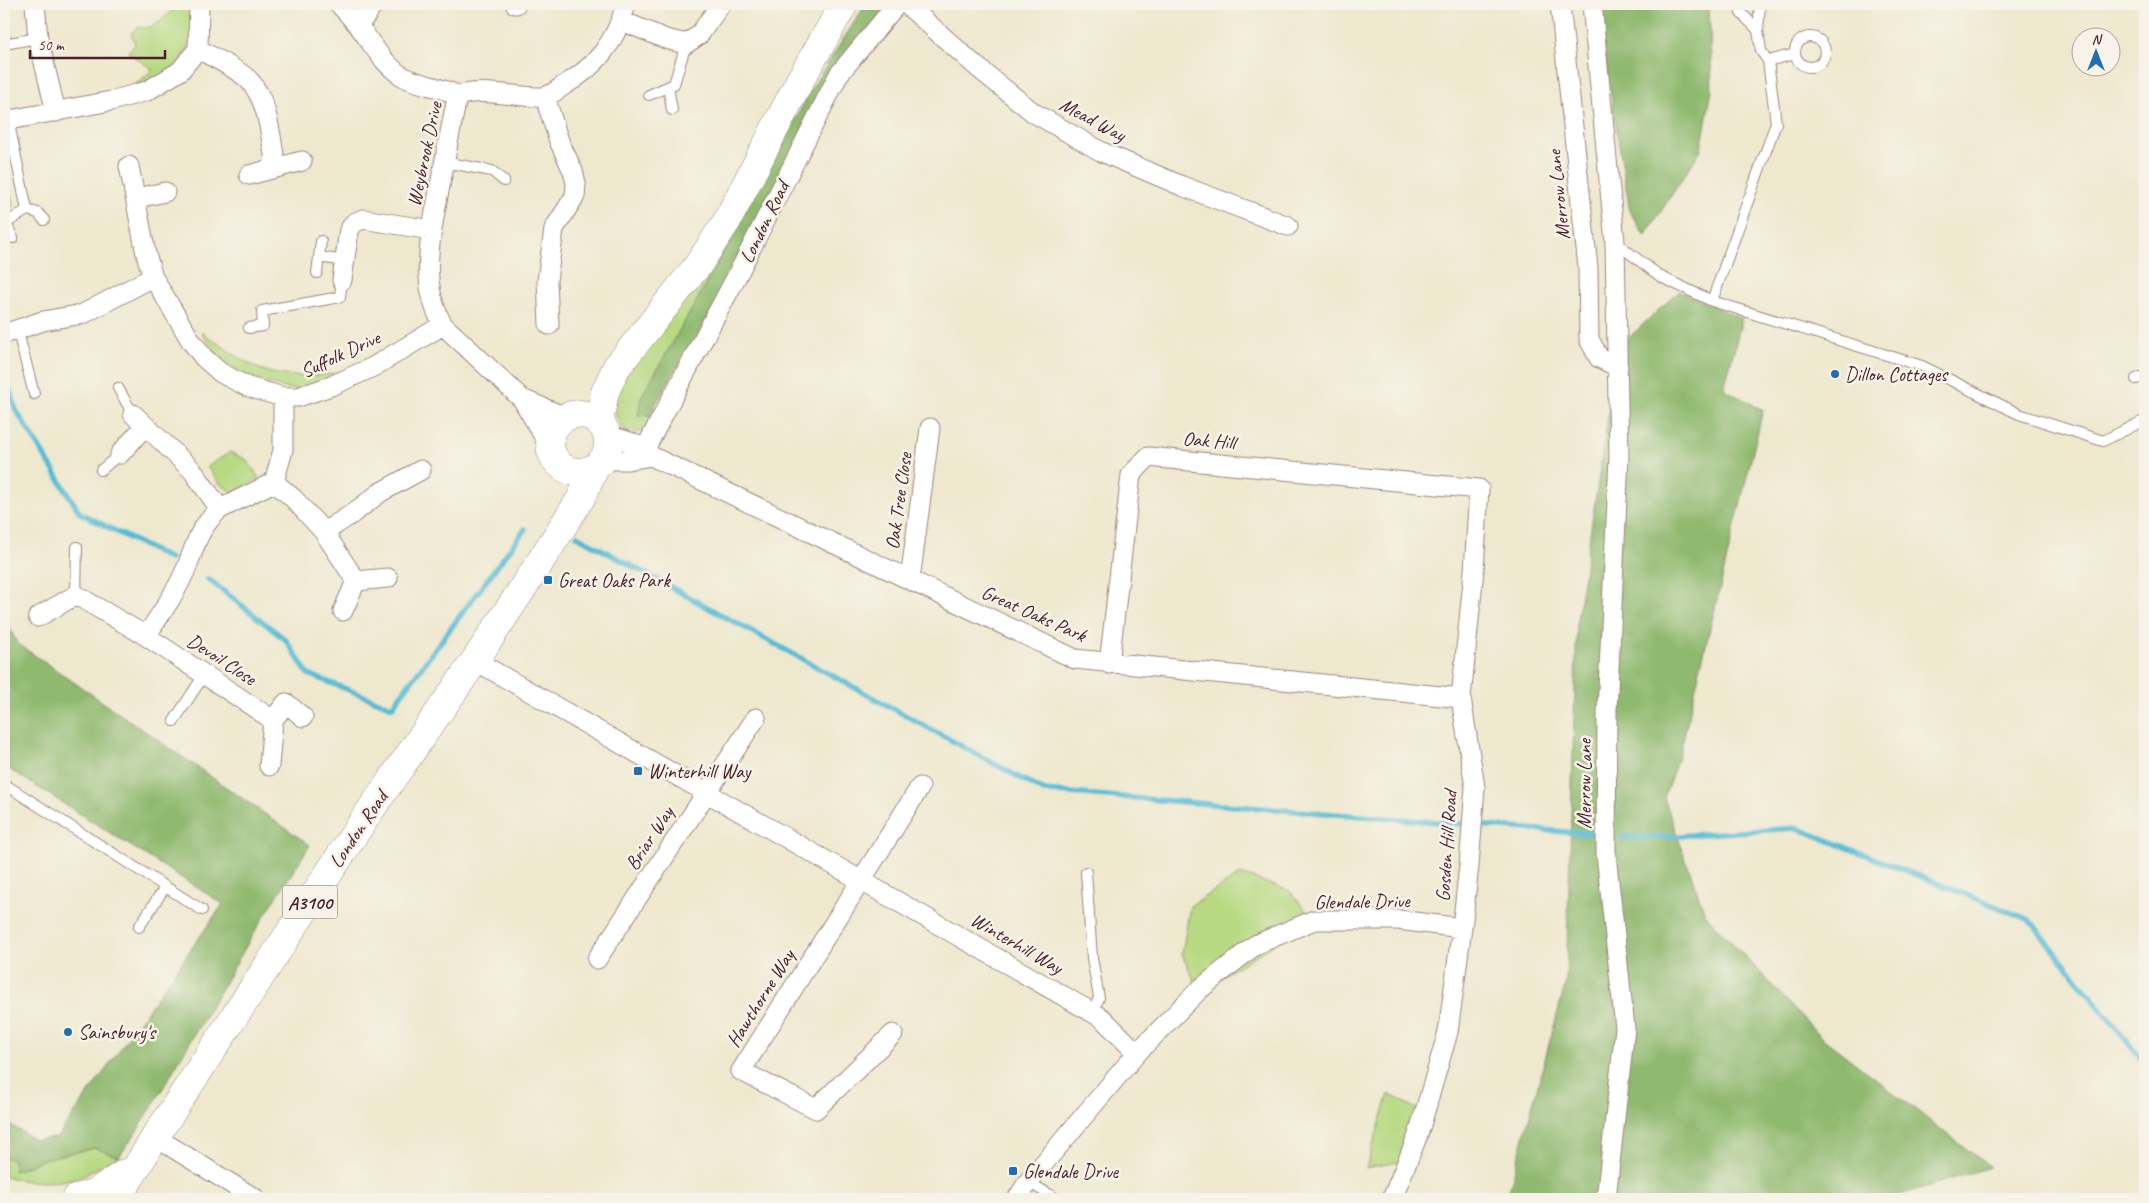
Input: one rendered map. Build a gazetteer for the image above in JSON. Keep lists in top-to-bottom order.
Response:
{
  "streets": {
    "main road": ["London Road", "A3100"],
    "street": [
      "Mead Way",
      "Weybrook Drive",
      "Merrow Lane",
      "Suffolk Drive",
      "Oak Hill",
      "Oak Tree Close",
      "Great Oaks Park",
      "Devoil Close",
      "Briar Way",
      "Gosden Hill Road",
      "Glendale Drive",
      "Winterhill Way",
      "Hawthorne Way"
    ]
  },
  "crossings": [
    ["Weybrook Drive", "London Road"],
    ["Weybrook Drive", "Suffolk Drive"],
    ["Weybrook Drive", "Great Oaks Park"],
    ["London Road", "Great Oaks Park"],
    ["London Road", "Winterhill Way"],
    ["Oak Hill", "Great Oaks Park"],
    ["Oak Hill", "Gosden Hill Road"],
    ["Oak Tree Close", "Great Oaks Park"],
    ["Great Oaks Park", "Gosden Hill Road"],
    ["Briar Way", "Winterhill Way"],
    ["Gosden Hill Road", "Glendale Drive"],
    ["Glendale Drive", "Winterhill Way"],
    ["Winterhill Way", "Hawthorne Way"]
  ],
  "places": {
    "other": ["Dillon Cottages", "Sainsbury's"],
    "transit": ["Great Oaks Park", "Winterhill Way", "Glendale Drive"]
  },
  "scale_bar": "50 m",
  "north": "top"
}
